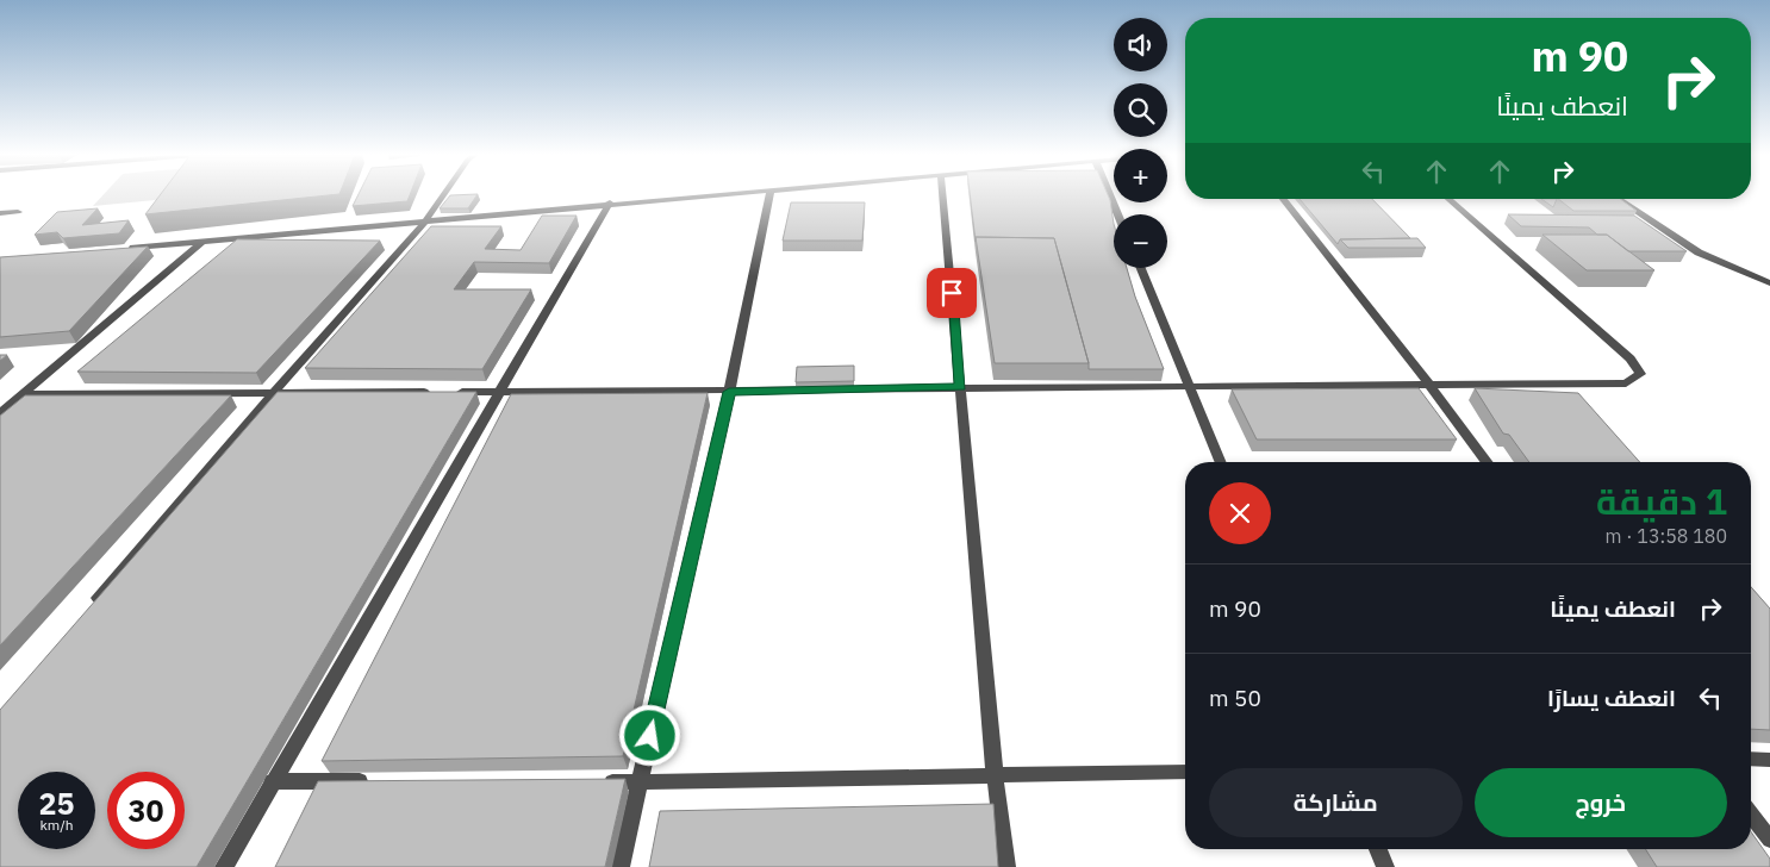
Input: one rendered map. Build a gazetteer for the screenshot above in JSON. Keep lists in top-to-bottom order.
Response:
{
  "page": {
    "map_buttons": ["+", "−"],
    "turn": ["90 m", "انعطف يمينًا"],
    "heading": ["1 دقيقة", "180 m · 13:58"],
    "list": [
      {
        "name": "انعطف يمينًا",
        "value": "90 m"
      },
      {
        "name": "انعطف يسارًا",
        "value": "50 m"
      }
    ],
    "buttons": ["خروج", "مشاركة"],
    "speed": "25 km/h",
    "limit": "30"
  }
}
